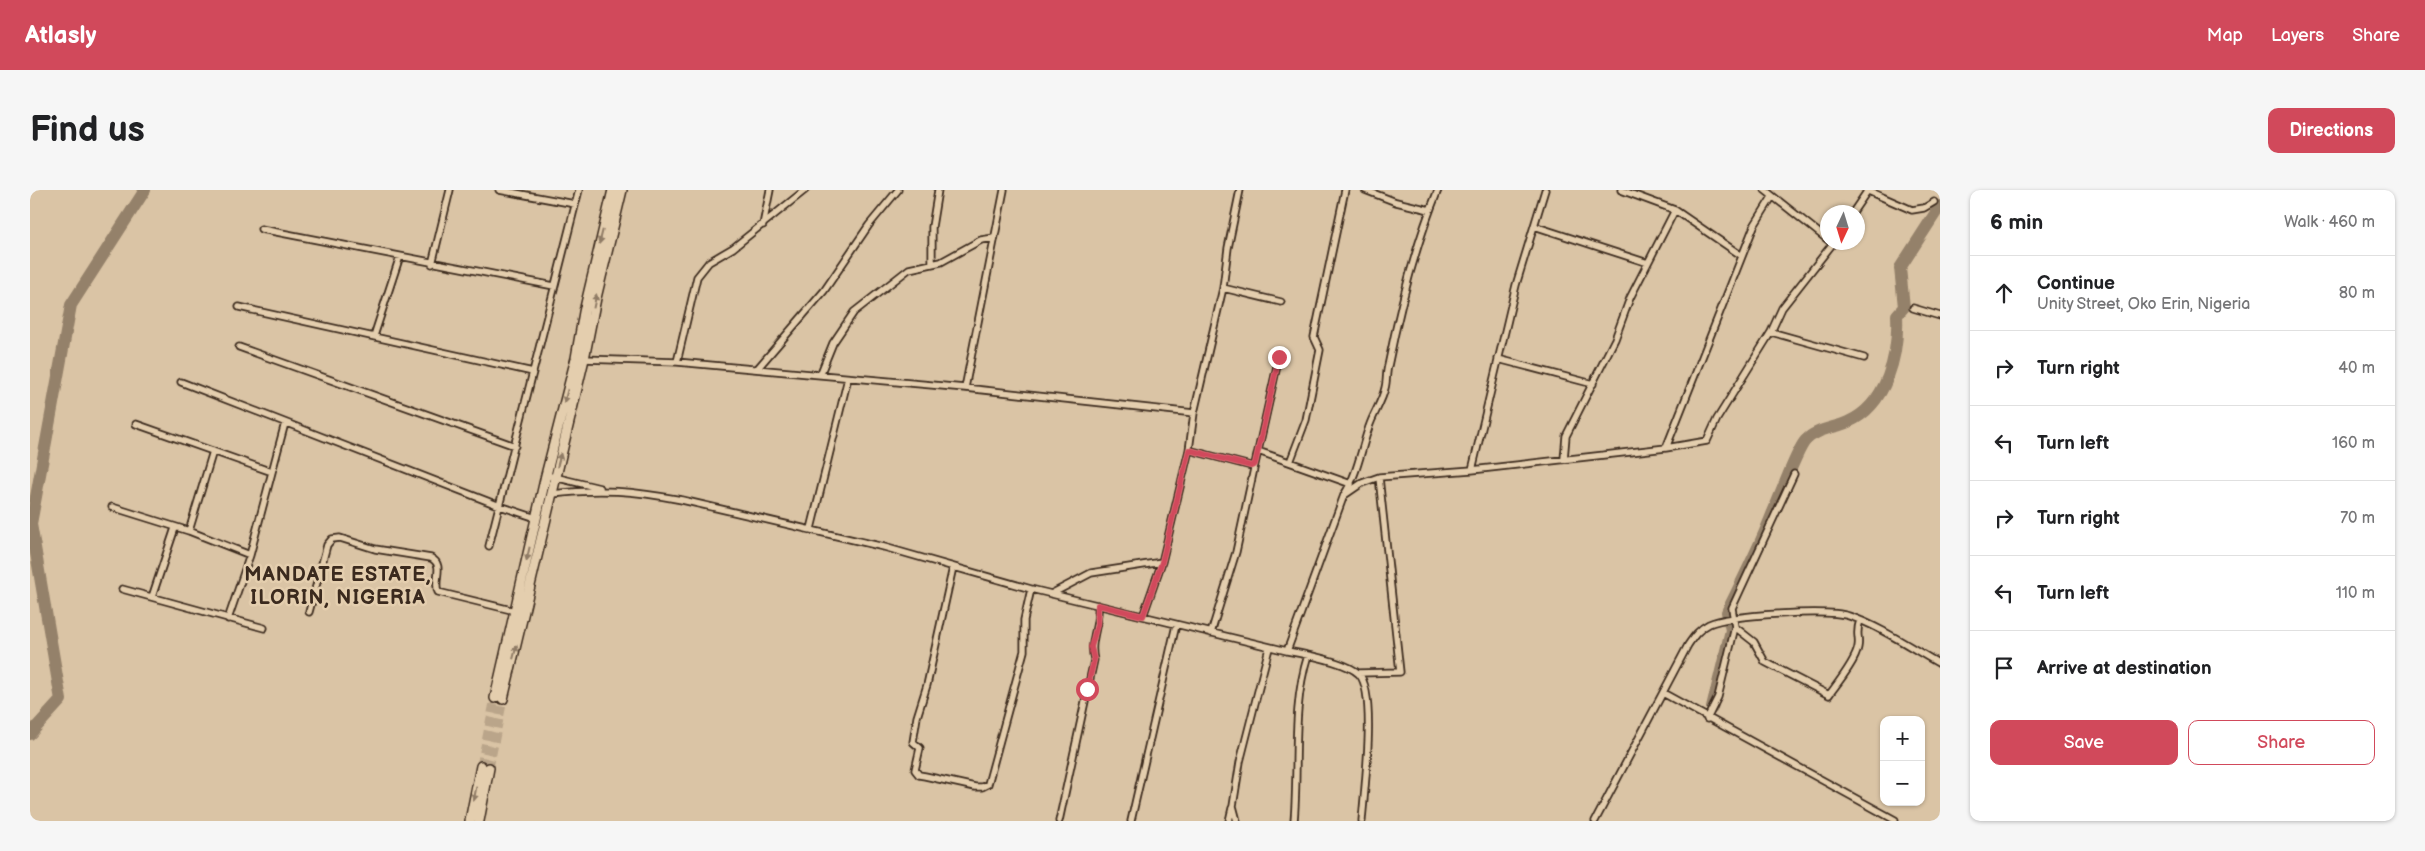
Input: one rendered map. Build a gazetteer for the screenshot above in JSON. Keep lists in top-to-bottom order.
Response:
{
  "districts": ["MANDATE ESTATE, ILORIN, NIGERIA"],
  "north": "bottom",
  "page": {
    "header": "Atlasly",
    "nav": ["Map", "Layers", "Share"],
    "buttons": [
      "Directions",
      ["Save", "Share"]
    ],
    "title": "Find us",
    "heading": ["6 min", "Walk · 460 m"],
    "list": [
      ["Continue", "Unity Street, Oko Erin, Nigeria", "80 m"],
      ["Turn right", "40 m"],
      ["Turn left", "160 m"],
      ["Turn right", "70 m"],
      ["Turn left", "110 m"],
      "Arrive at destination"
    ],
    "map_buttons": ["+", "−"]
  }
}
